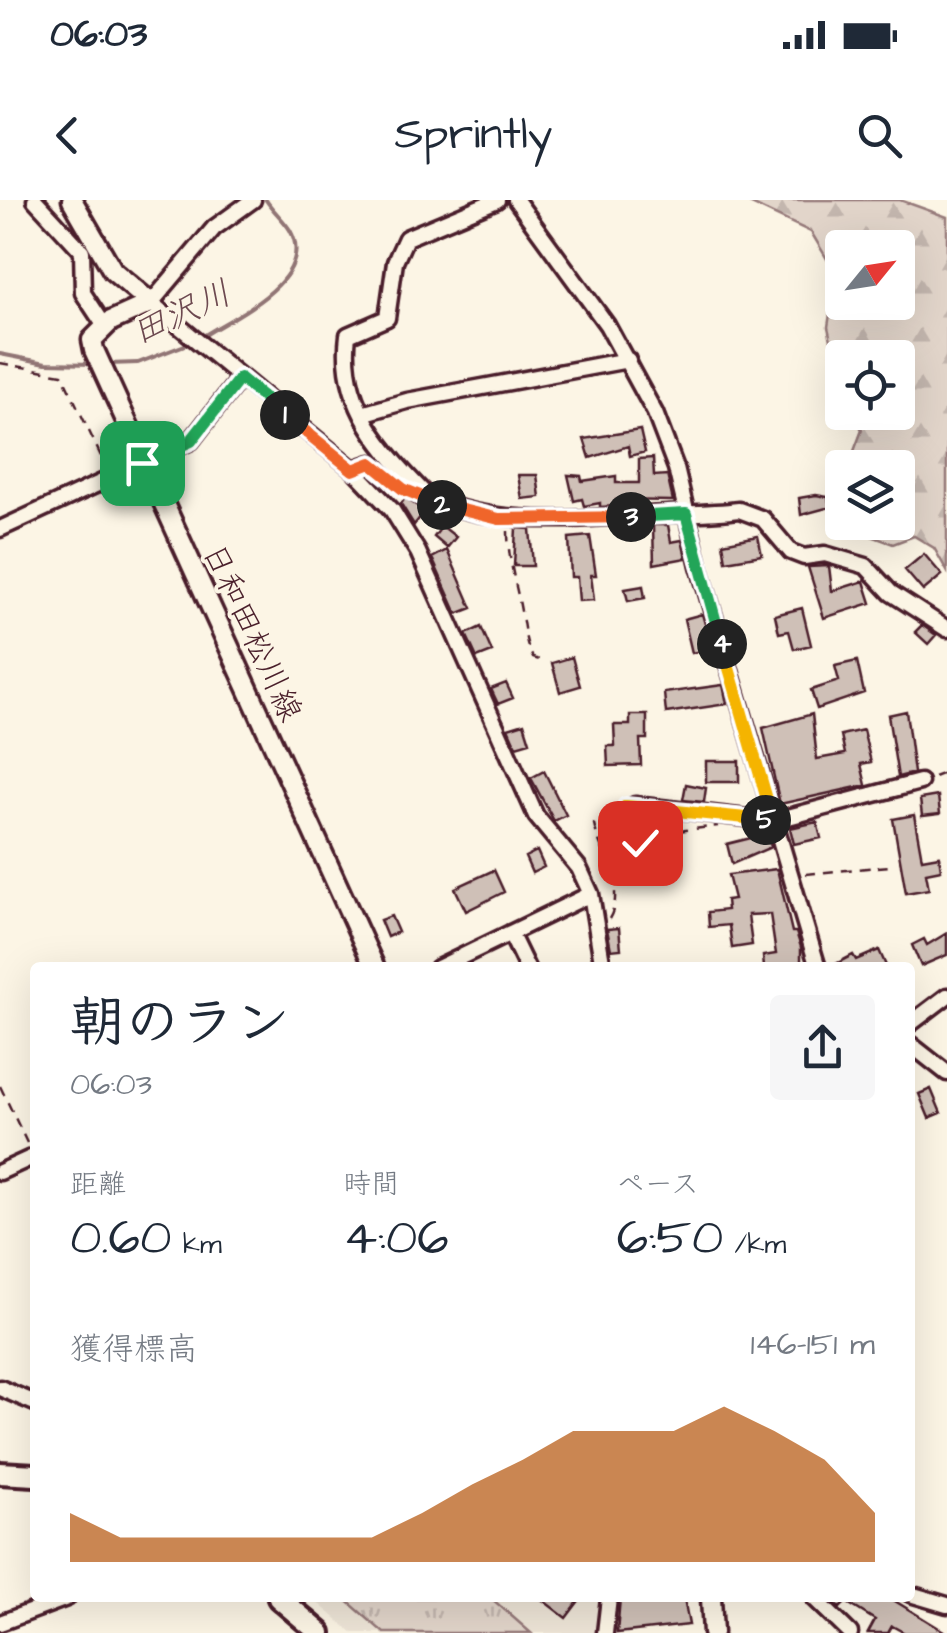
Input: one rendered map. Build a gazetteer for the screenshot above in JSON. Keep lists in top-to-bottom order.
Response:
{
  "streets": {
    "main road": ["日和田松川線"]
  },
  "water": ["田沢川"],
  "north": "top right",
  "page": {
    "status": "06:03",
    "header": "Sprintly",
    "pins": [
      "1",
      "2",
      "3",
      "4",
      "5"
    ],
    "heading": ["朝のラン", "06:03"],
    "stats": [
      ["距離", "0.60 km"],
      ["時間", "4:06"],
      ["ペース", "6:50 /km"]
    ],
    "chart": ["獲得標高", "146–151 m"]
  }
}
